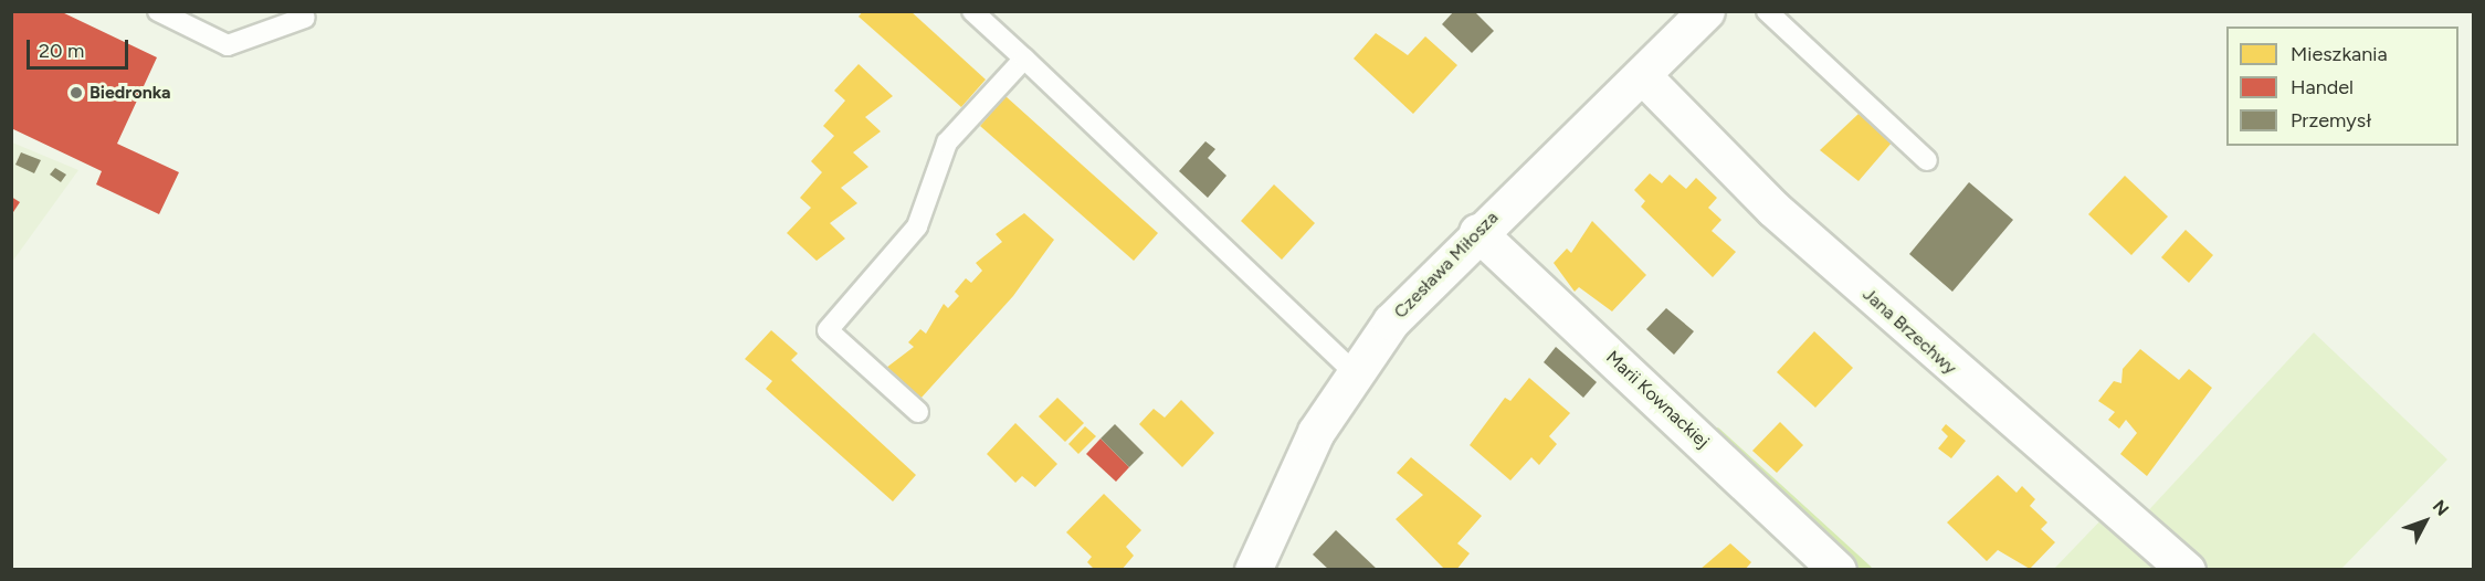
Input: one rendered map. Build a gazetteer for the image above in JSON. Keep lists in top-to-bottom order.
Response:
{
  "streets": {
    "street": ["Czesława Miłosza", "Jana Brzechwy", "Marii Kownackiej"]
  },
  "crossings": [
    ["Czesława Miłosza", "Jana Brzechwy"],
    ["Czesława Miłosza", "Marii Kownackiej"]
  ],
  "places": ["Biedronka"],
  "legend": ["Mieszkania", "Handel", "Przemysł"],
  "scale_bar": "20 m",
  "north": "top right"
}
